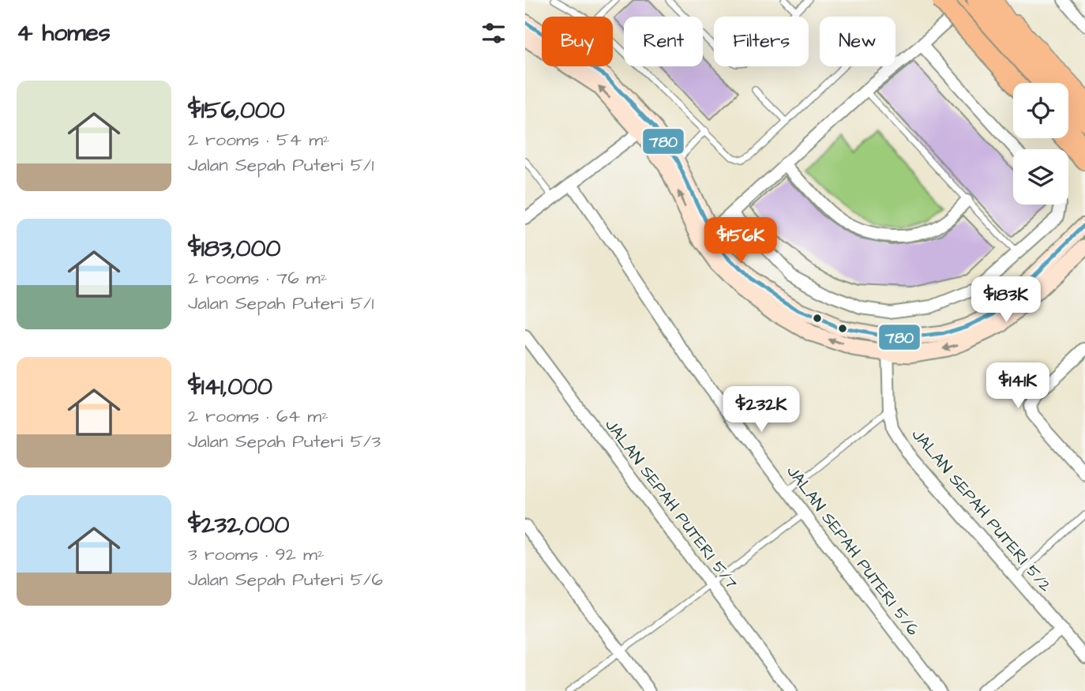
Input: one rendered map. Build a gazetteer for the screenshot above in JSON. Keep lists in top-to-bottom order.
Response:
{
  "streets": {
    "street": ["JALAN SEPAH PUTERI 5/7", "JALAN SEPAH PUTERI 5/2", "JALAN SEPAH PUTERI 5/6"]
  },
  "lines": ["transit line 780"],
  "page": {
    "heading": "4 homes",
    "chip": [
      "Buy",
      "Rent",
      "Filters",
      "New"
    ],
    "list": [
      {
        "name": "$156,000",
        "note": "2 rooms · 54 m² · Jalan Sepah Puteri 5/1"
      },
      {
        "name": "$183,000",
        "note": "2 rooms · 76 m² · Jalan Sepah Puteri 5/1"
      },
      {
        "name": "$141,000",
        "note": "2 rooms · 64 m² · Jalan Sepah Puteri 5/3"
      },
      {
        "name": "$232,000",
        "note": "3 rooms · 92 m² · Jalan Sepah Puteri 5/6"
      }
    ],
    "price": [
      "$156K",
      "$183K",
      "$141K",
      "$232K"
    ]
  }
}
